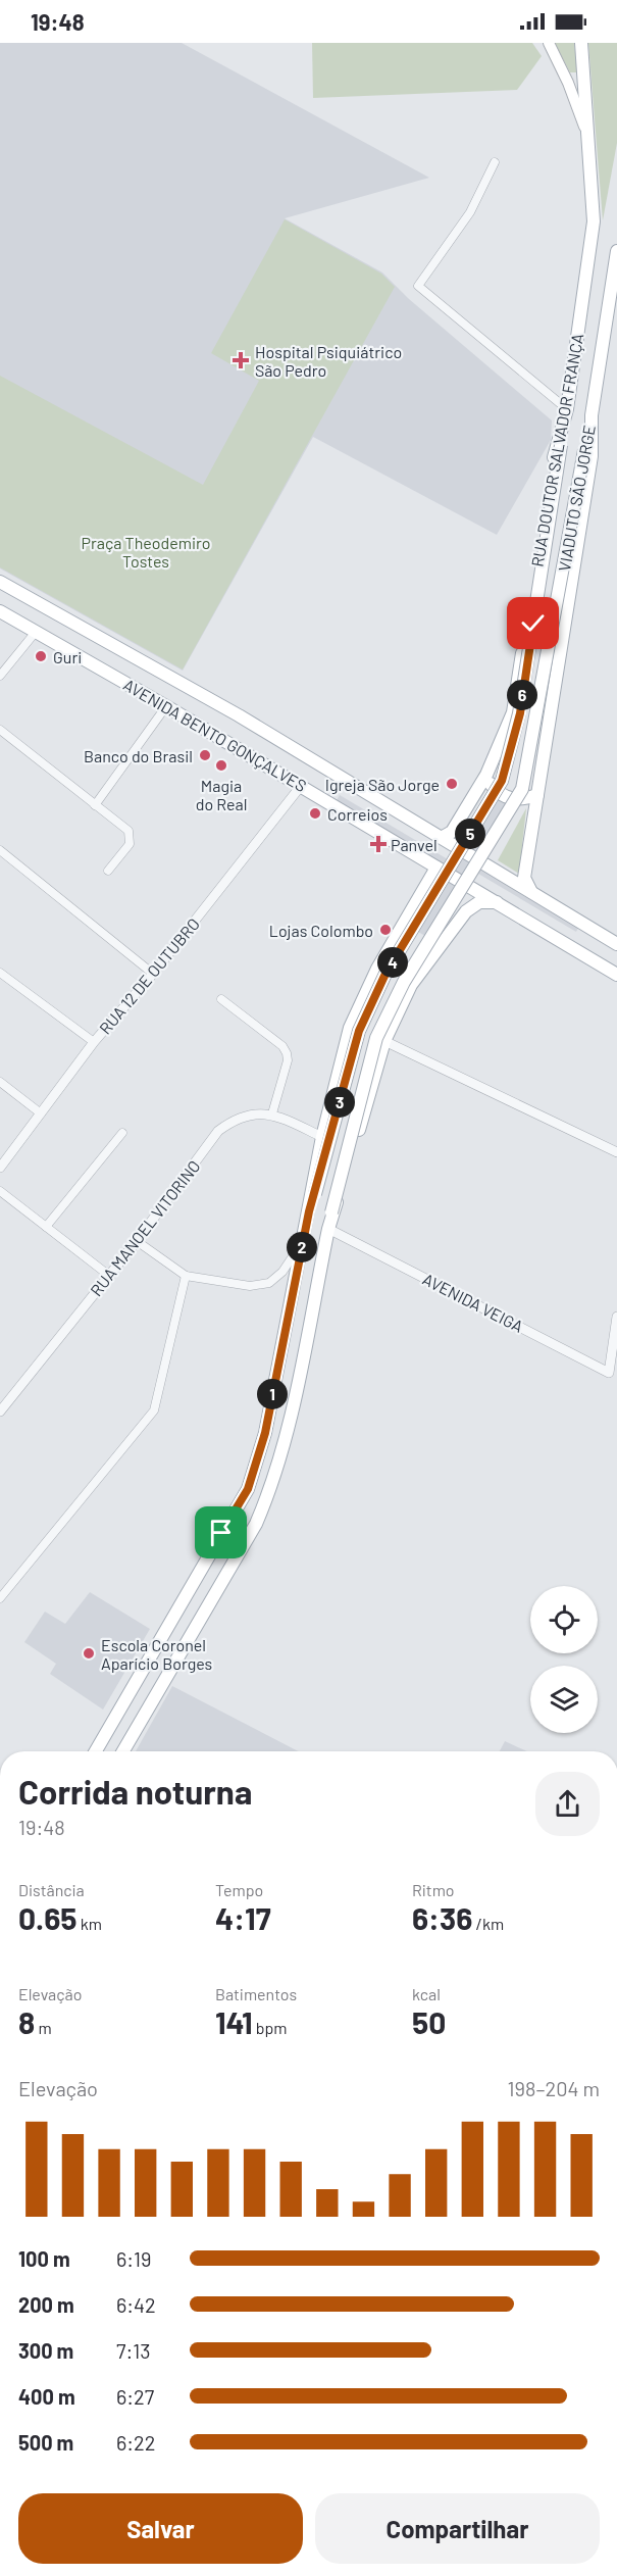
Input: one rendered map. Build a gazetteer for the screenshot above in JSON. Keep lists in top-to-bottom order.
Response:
{
  "streets": {
    "main road": ["RUA DOUTOR SALVADOR FRANÇA", "VIADUTO SÃO JORGE", "AVENIDA BENTO GONÇALVES"],
    "street": ["RUA 12 DE OUTUBRO", "RUA MANOEL VITORINO", "AVENIDA VEIGA"]
  },
  "crossings": [
    ["RUA DOUTOR SALVADOR FRANÇA", "VIADUTO SÃO JORGE"],
    ["RUA DOUTOR SALVADOR FRANÇA", "AVENIDA BENTO GONÇALVES"],
    ["VIADUTO SÃO JORGE", "AVENIDA VEIGA"],
    ["AVENIDA BENTO GONÇALVES", "RUA 12 DE OUTUBRO"]
  ],
  "parks": ["Praça Theodemiro Tostes"],
  "places": {
    "health": ["Hospital Psiquiátrico São Pedro", "Panvel"],
    "other": [
      "Guri",
      "Banco do Brasil",
      "Magia do Real",
      "Igreja São Jorge",
      "Correios",
      "Lojas Colombo",
      "Escola Coronel Aparício Borges"
    ]
  },
  "page": {
    "status": "19:48",
    "pins": [
      "6",
      "5",
      "4",
      "3",
      "2",
      "1"
    ],
    "heading": ["Corrida noturna", "19:48"],
    "stats": [
      ["Distância", "0.65 km"],
      ["Tempo", "4:17"],
      ["Ritmo", "6:36 /km"],
      ["Elevação", "8 m"],
      ["Batimentos", "141 bpm"],
      ["kcal", "50"]
    ],
    "chart": ["Elevação", "198–204 m"],
    "list": [
      {
        "name": "100 m",
        "note": "6:19"
      },
      {
        "name": "200 m",
        "note": "6:42"
      },
      {
        "name": "300 m",
        "note": "7:13"
      },
      {
        "name": "400 m",
        "note": "6:27"
      },
      {
        "name": "500 m",
        "note": "6:22"
      }
    ],
    "buttons": ["Salvar", "Compartilhar"]
  }
}
